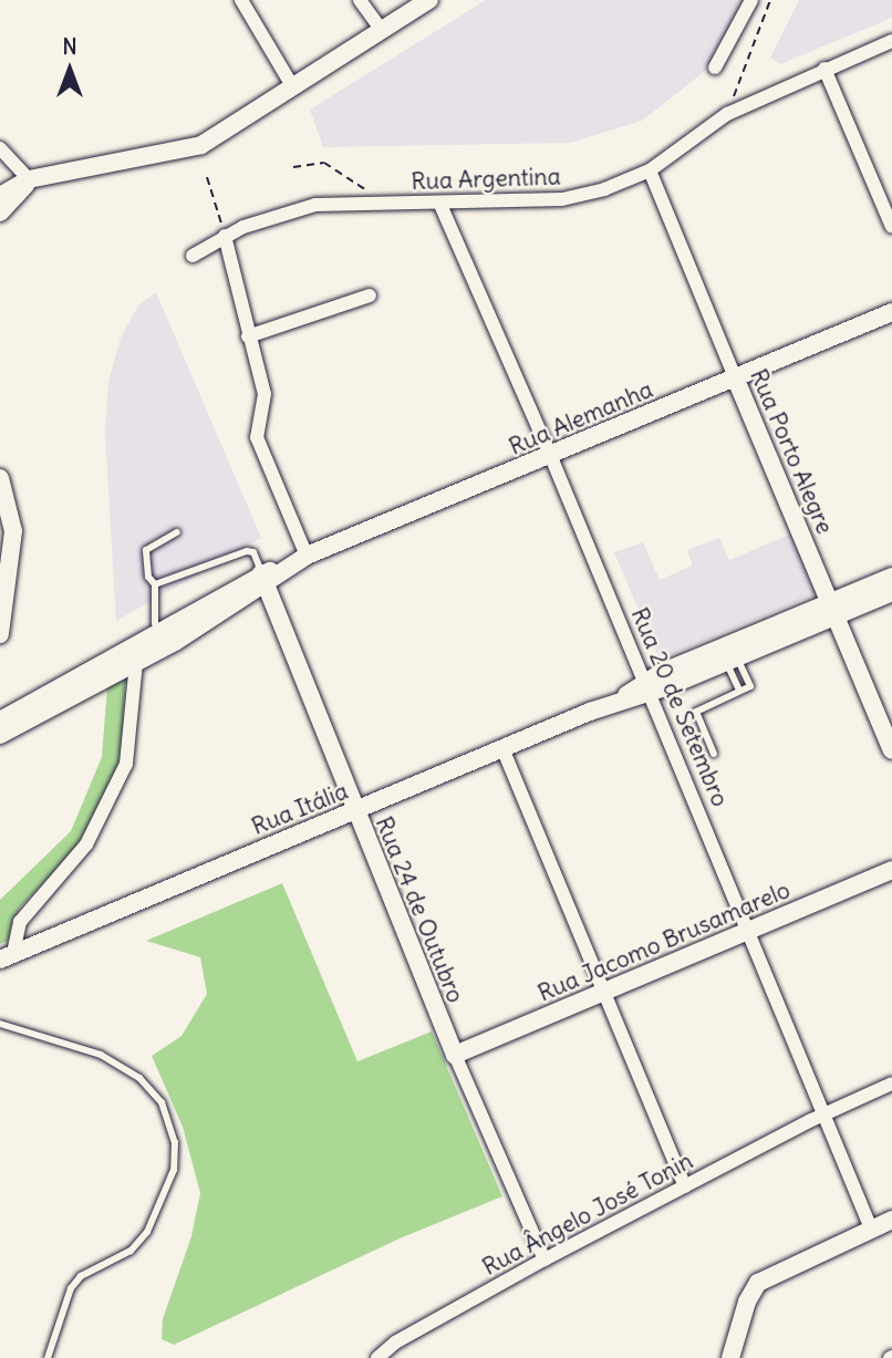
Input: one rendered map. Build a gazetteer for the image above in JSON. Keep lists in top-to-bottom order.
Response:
{
  "streets": {
    "main road": [
      "Rua Alemanha",
      "Rua Porto Alegre",
      "Rua Itália",
      "Rua 24 de Outubro",
      "Rua Jacomo Brusamarelo"
    ],
    "street": ["Rua Argentina", "Rua 20 de Setembro", "Rua Ângelo José Tonin"]
  },
  "crossings": [
    ["Rua Argentina", "Rua Porto Alegre"],
    ["Rua Argentina", "Rua 20 de Setembro"],
    ["Rua Alemanha", "Rua Porto Alegre"],
    ["Rua Alemanha", "Rua 20 de Setembro"],
    ["Rua Alemanha", "Rua 24 de Outubro"],
    ["Rua Porto Alegre", "Rua Itália"],
    ["Rua 20 de Setembro", "Rua Itália"],
    ["Rua 20 de Setembro", "Rua Jacomo Brusamarelo"],
    ["Rua 20 de Setembro", "Rua Ângelo José Tonin"],
    ["Rua Itália", "Rua 24 de Outubro"],
    ["Rua 24 de Outubro", "Rua Jacomo Brusamarelo"],
    ["Rua 24 de Outubro", "Rua Ângelo José Tonin"]
  ],
  "north": "top"
}
